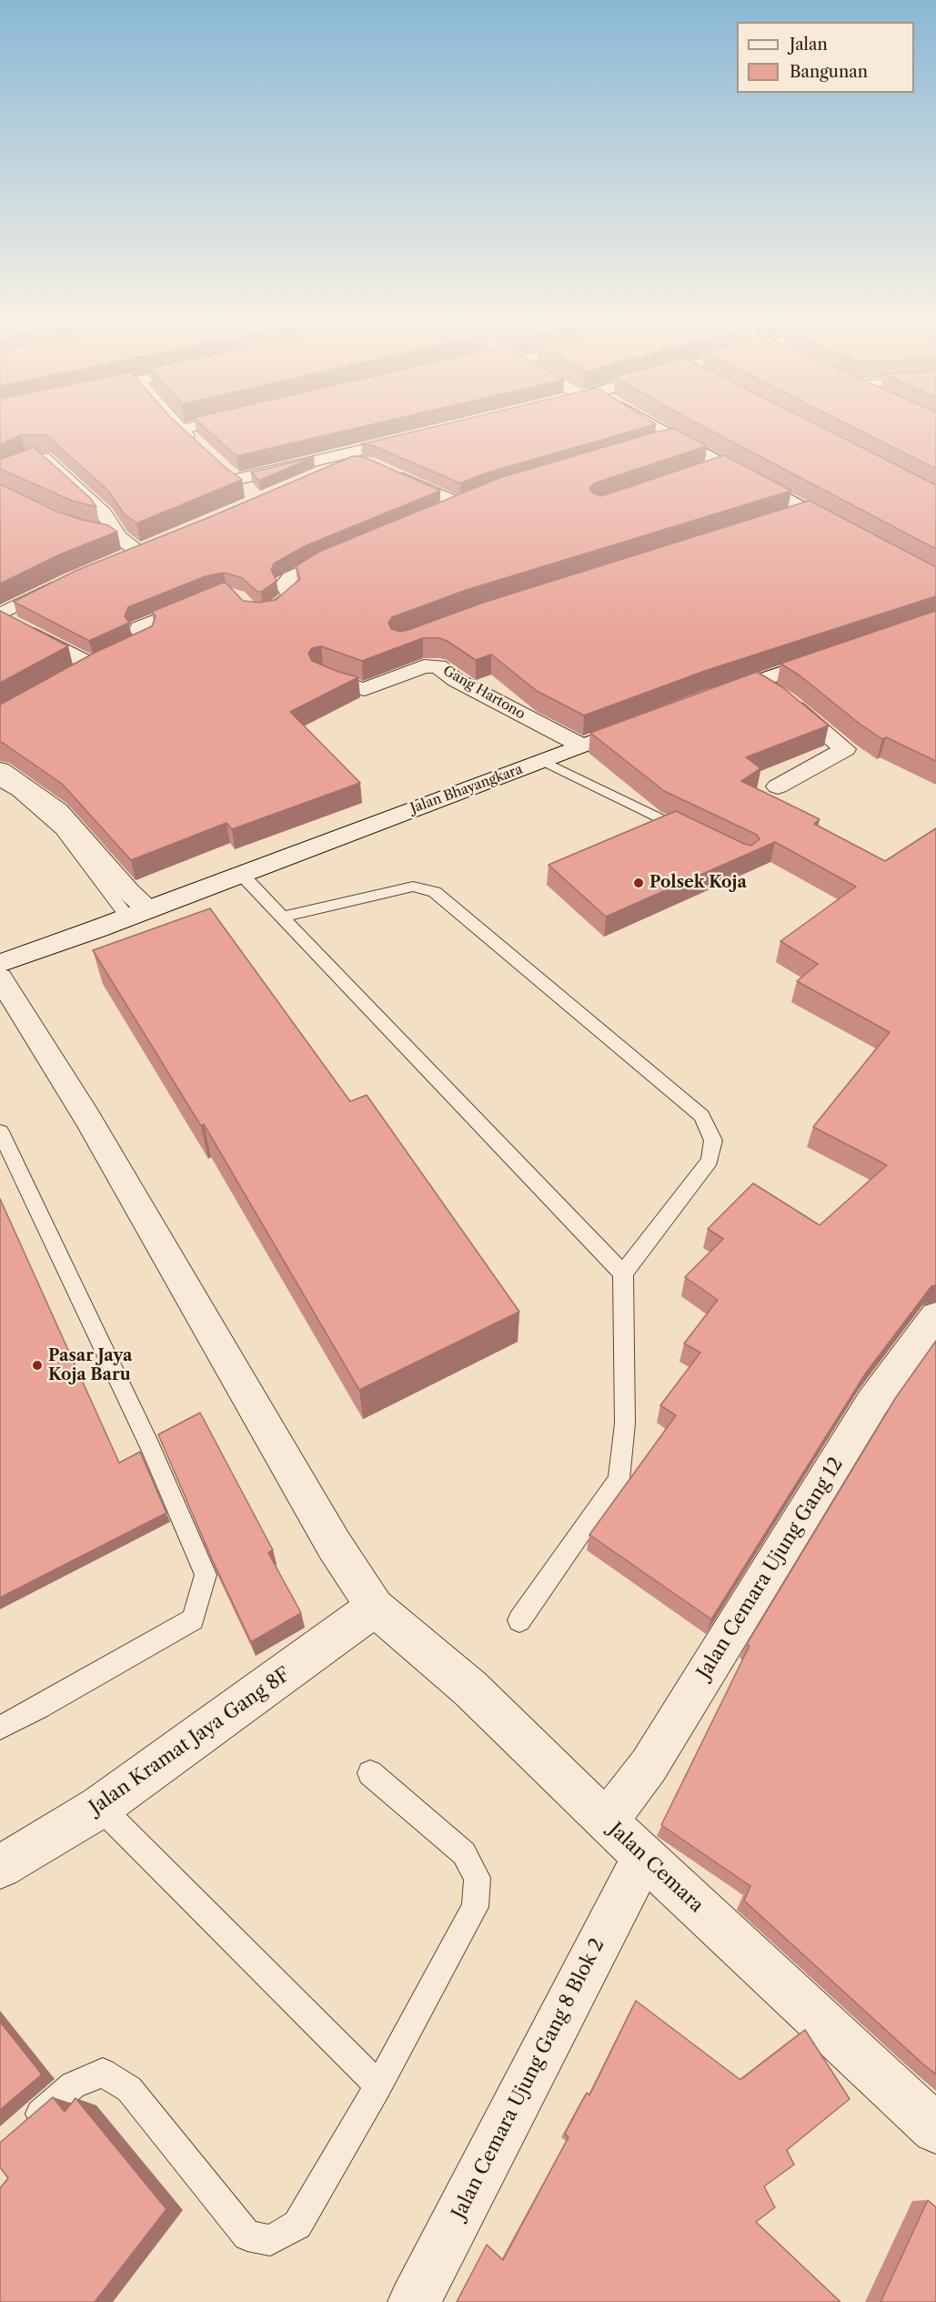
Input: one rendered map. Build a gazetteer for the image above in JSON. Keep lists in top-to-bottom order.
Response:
{
  "streets": {
    "street": [
      "Gang Hartono",
      "Jalan Bhayangkara",
      "Jalan Cemara Ujung Gang 12",
      "Jalan Kramat Jaya Gang 8F",
      "Jalan Cemara",
      "Jalan Cemara Ujung Gang 8 Blok 2"
    ]
  },
  "crossings": [
    ["Gang Hartono", "Jalan Bhayangkara"],
    ["Jalan Cemara Ujung Gang 12", "Jalan Cemara"],
    ["Jalan Kramat Jaya Gang 8F", "Jalan Cemara"],
    ["Jalan Cemara", "Jalan Cemara Ujung Gang 8 Blok 2"]
  ],
  "places": ["Polsek Koja", "Pasar Jaya Koja Baru"],
  "legend": ["Jalan", "Bangunan"]
}
